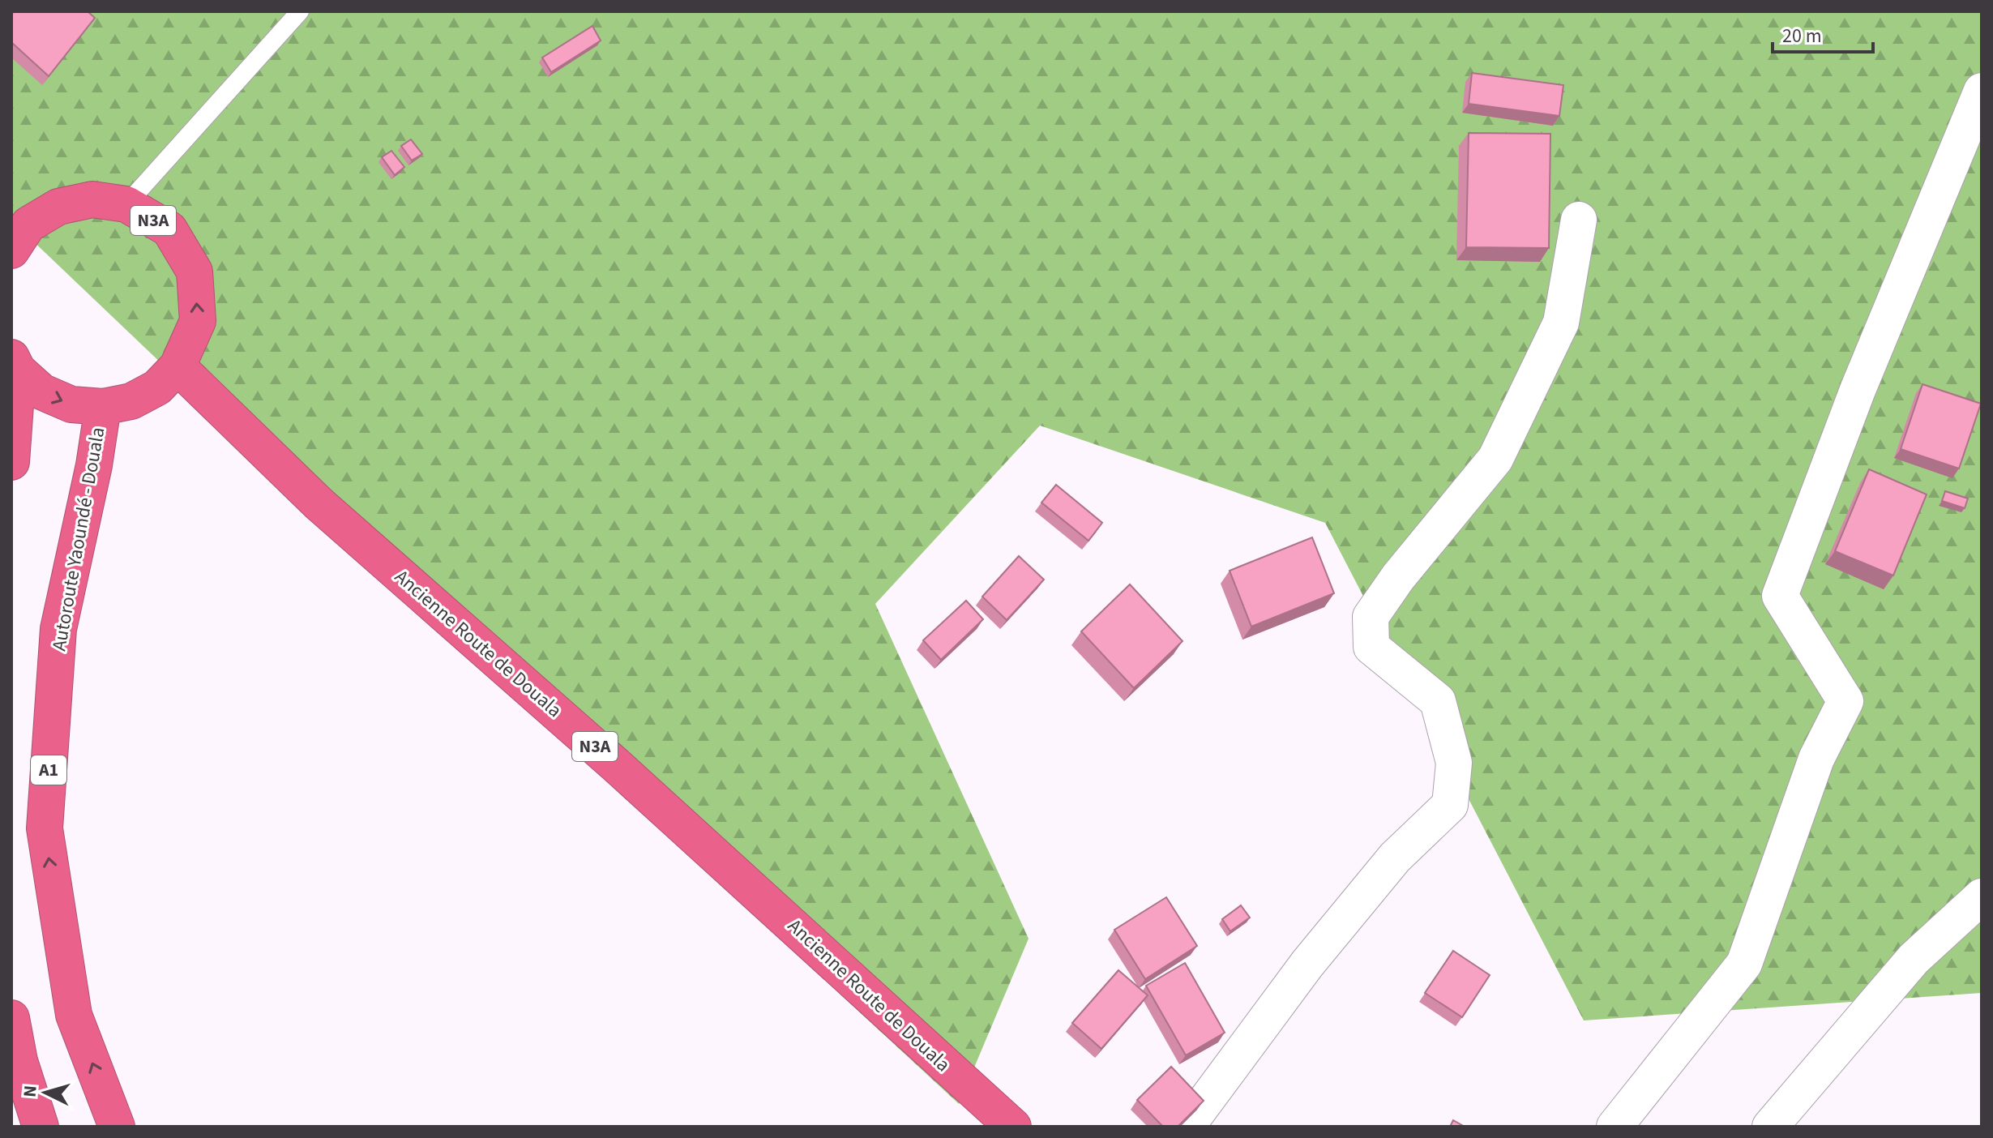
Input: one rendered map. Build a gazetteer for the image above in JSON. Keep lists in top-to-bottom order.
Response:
{
  "streets": {
    "highway": [
      "N3A",
      "Autoroute Yaoundé - Douala",
      "Ancienne Route de Douala",
      "A1"
    ]
  },
  "crossings": [
    ["N3A", "Autoroute Yaoundé - Douala"],
    ["N3A", "Ancienne Route de Douala"]
  ],
  "one_way": ["Autoroute Yaoundé - Douala"],
  "scale_bar": "20 m",
  "north": "left"
}
